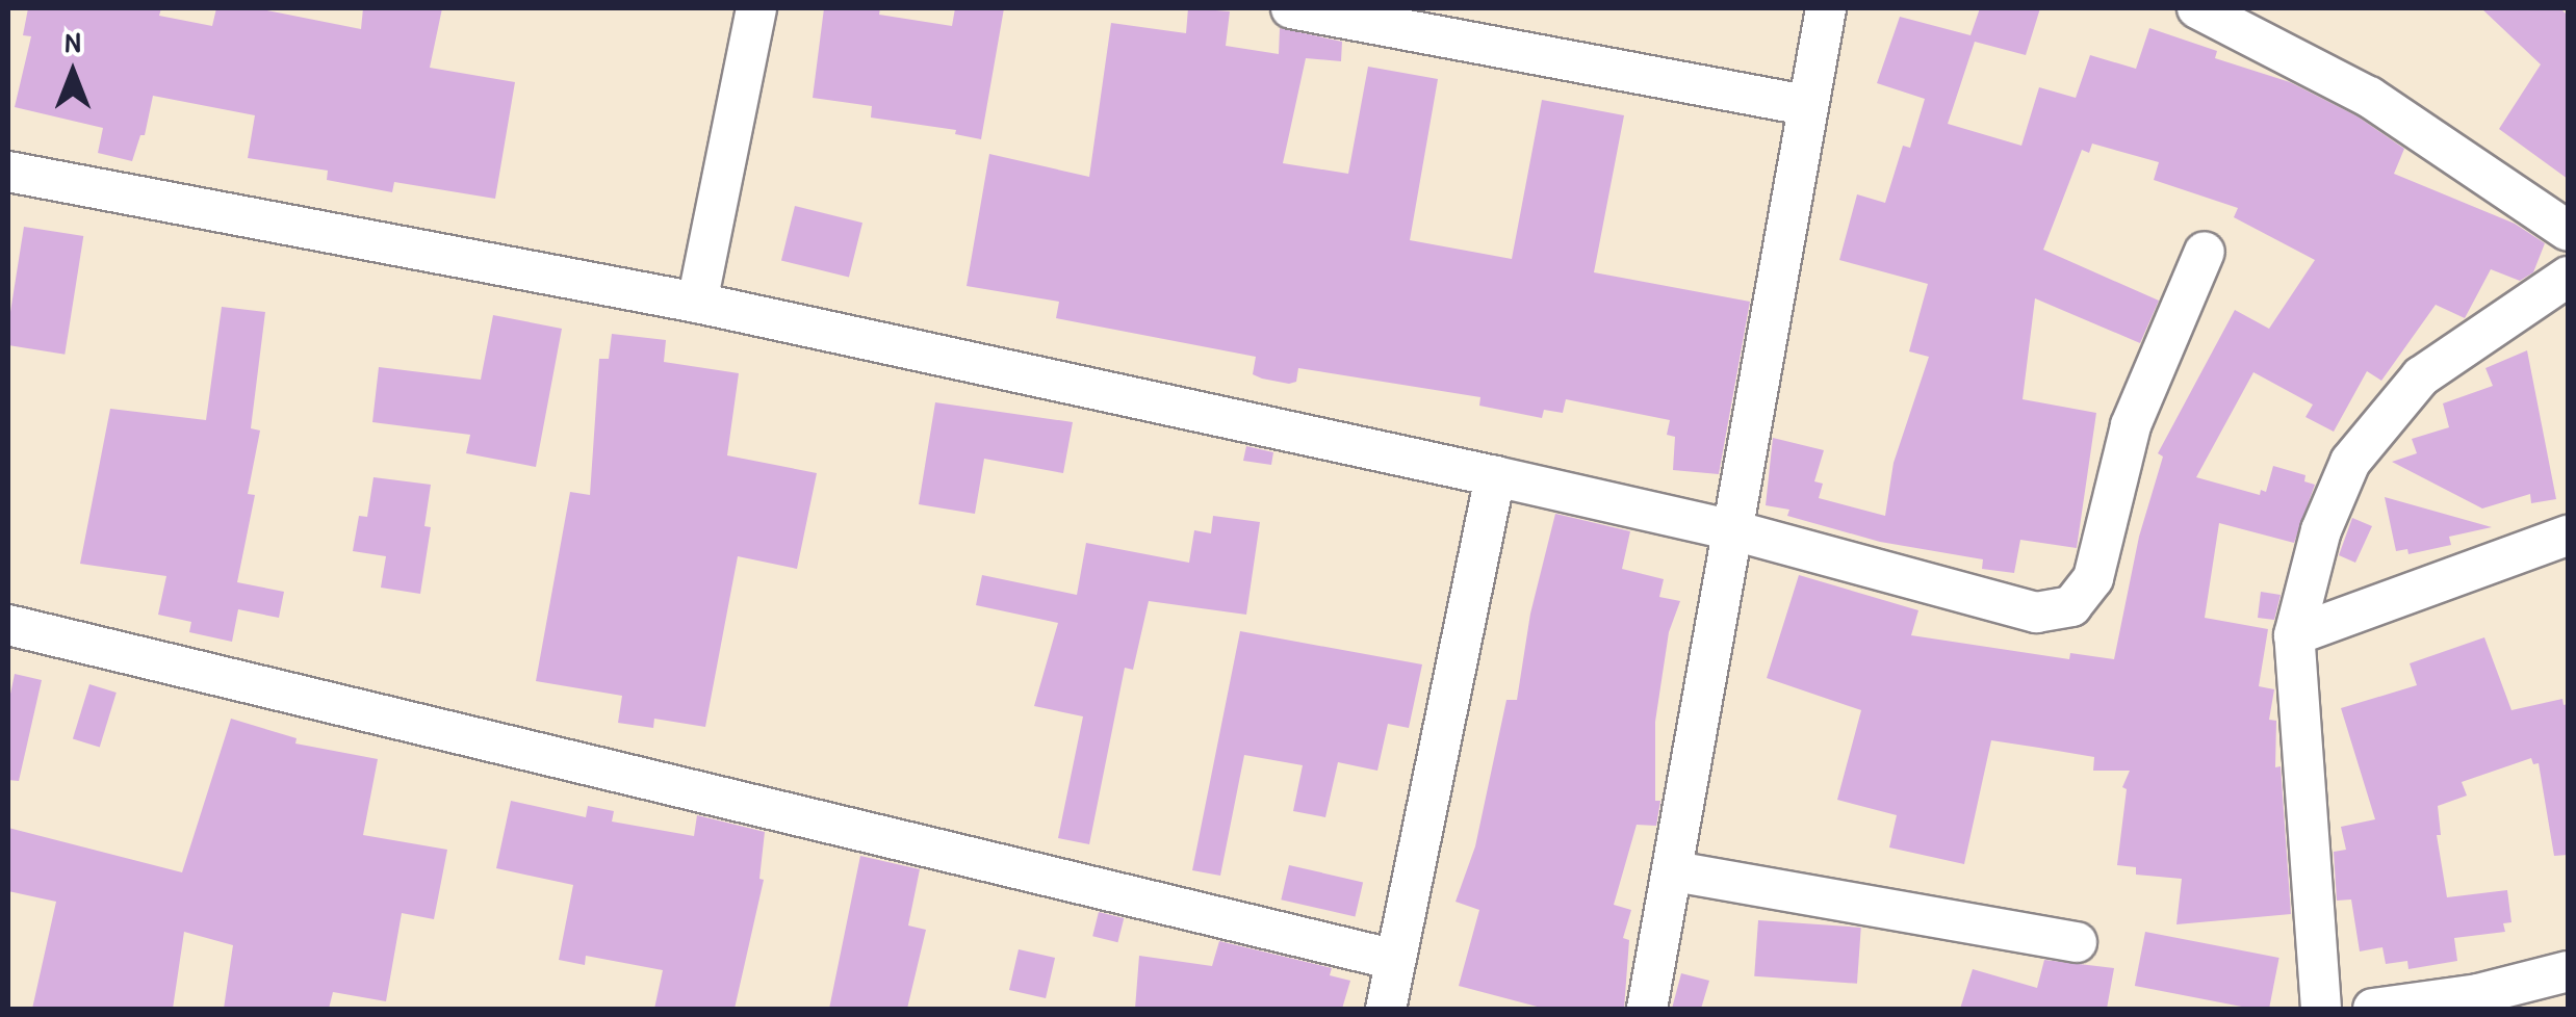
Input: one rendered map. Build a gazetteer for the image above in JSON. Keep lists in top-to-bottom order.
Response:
{
  "north": "top"
}
